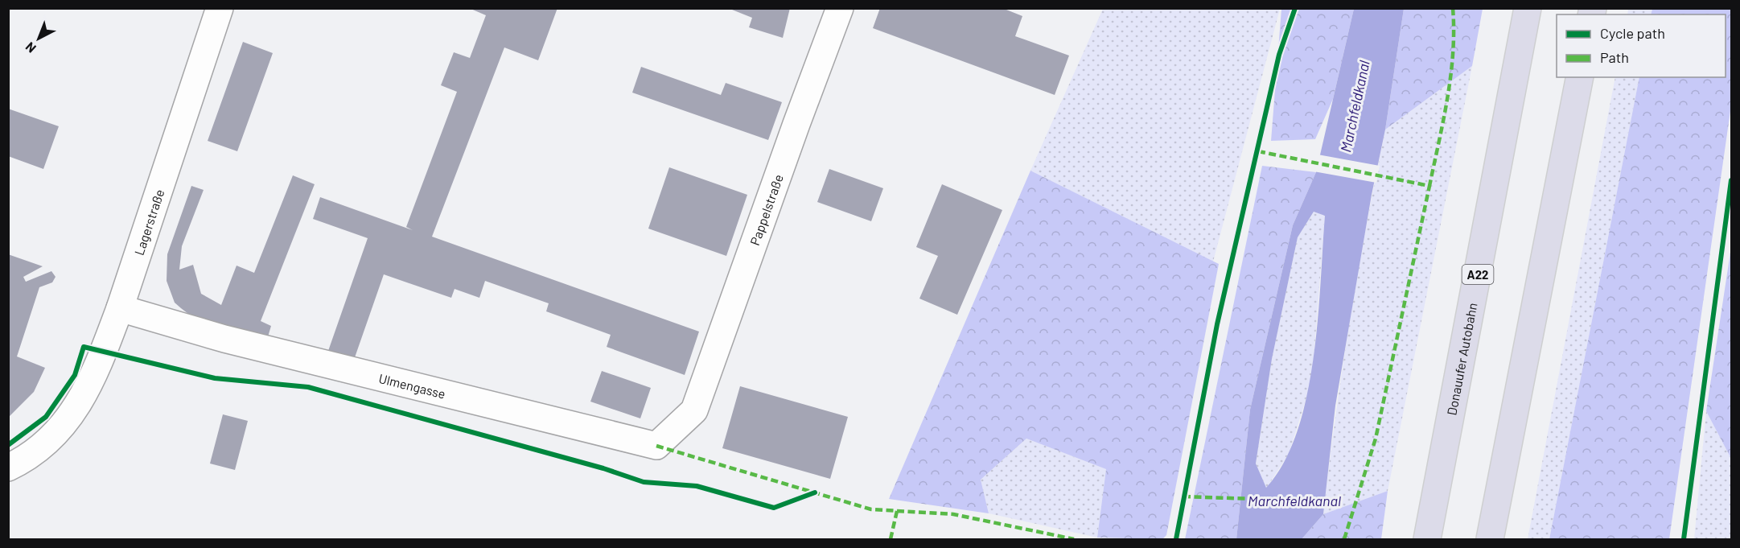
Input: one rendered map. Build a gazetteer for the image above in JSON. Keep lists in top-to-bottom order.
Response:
{
  "streets": {
    "highway": ["A22", "Donauufer Autobahn"],
    "street": ["Pappelstraße", "Lagerstraße", "Ulmengasse"]
  },
  "crossings": [
    ["Pappelstraße", "Ulmengasse"],
    ["Lagerstraße", "Ulmengasse"]
  ],
  "water": ["Marchfeldkanal"],
  "legend": ["Cycle path", "Path"],
  "north": "bottom left"
}
